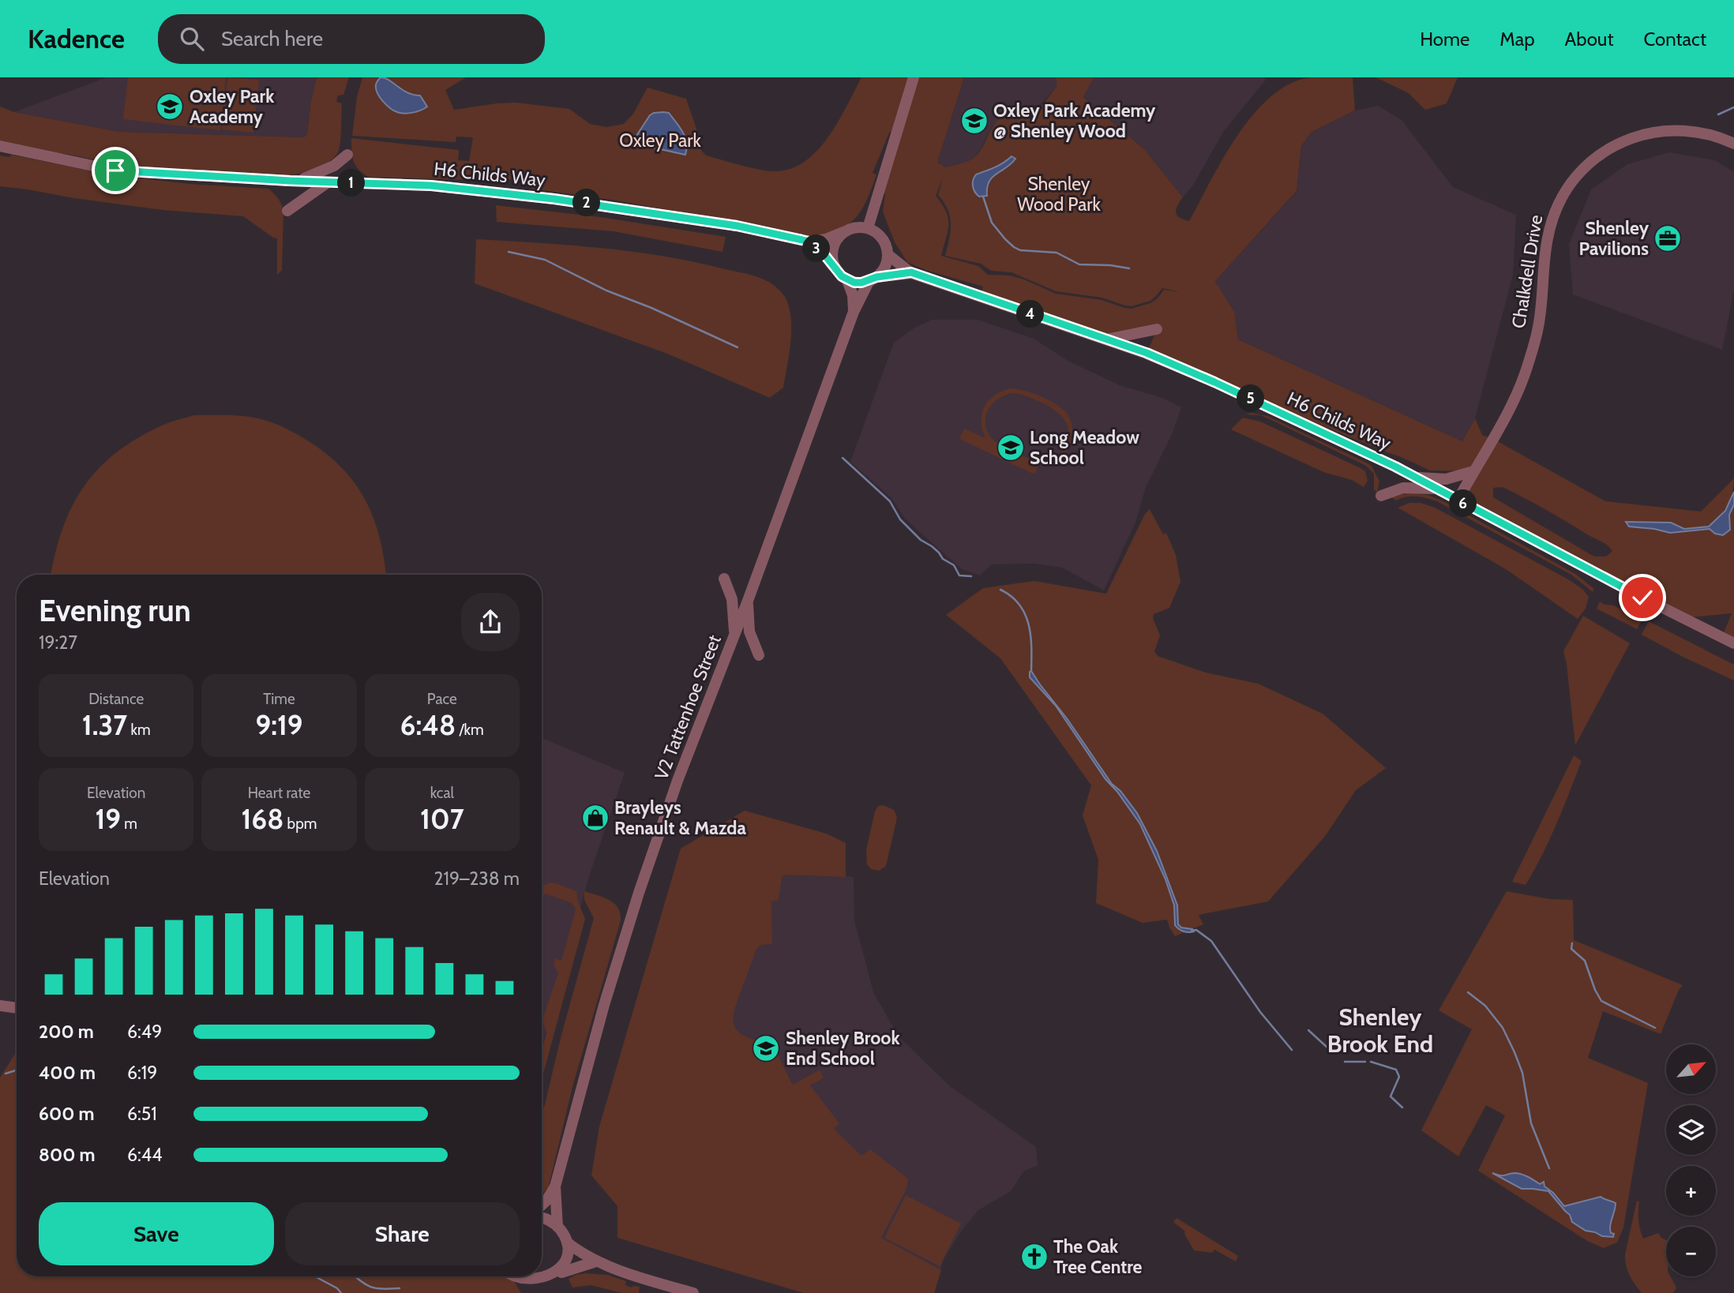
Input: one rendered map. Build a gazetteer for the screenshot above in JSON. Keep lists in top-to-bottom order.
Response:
{
  "streets": {
    "street": ["H6 Childs Way", "Chalkdell Drive", "V2 Tattenhoe Street"]
  },
  "crossings": [
    ["H6 Childs Way", "Chalkdell Drive"],
    ["H6 Childs Way", "V2 Tattenhoe Street"]
  ],
  "districts": ["Shenley Brook End"],
  "parks": ["Oxley Park", "Shenley Wood Park"],
  "places": {
    "school or university": [
      "Oxley Park Academy",
      "Oxley Park Academy @ Shenley Wood",
      "Long Meadow School",
      "Shenley Brook End School"
    ],
    "office": ["Shenley Pavilions"],
    "shop": ["Brayleys Renault & Mazda"],
    "church": ["The Oak Tree Centre"]
  },
  "north": "top right",
  "page": {
    "header": "Kadence",
    "search": "Search here",
    "nav": [
      "Home",
      "Map",
      "About",
      "Contact"
    ],
    "pins": [
      "1",
      "2",
      "3",
      "4",
      "5",
      "6"
    ],
    "heading": ["Evening run", "19:27"],
    "stats": [
      ["Distance", "1.37 km"],
      ["Time", "9:19"],
      ["Pace", "6:48 /km"],
      ["Elevation", "19 m"],
      ["Heart rate", "168 bpm"],
      ["kcal", "107"]
    ],
    "chart": ["Elevation", "219–238 m"],
    "list": [
      {
        "name": "200 m",
        "note": "6:49"
      },
      {
        "name": "400 m",
        "note": "6:19"
      },
      {
        "name": "600 m",
        "note": "6:51"
      },
      {
        "name": "800 m",
        "note": "6:44"
      }
    ],
    "map_buttons": ["+", "−"],
    "buttons": ["Save", "Share"]
  }
}
